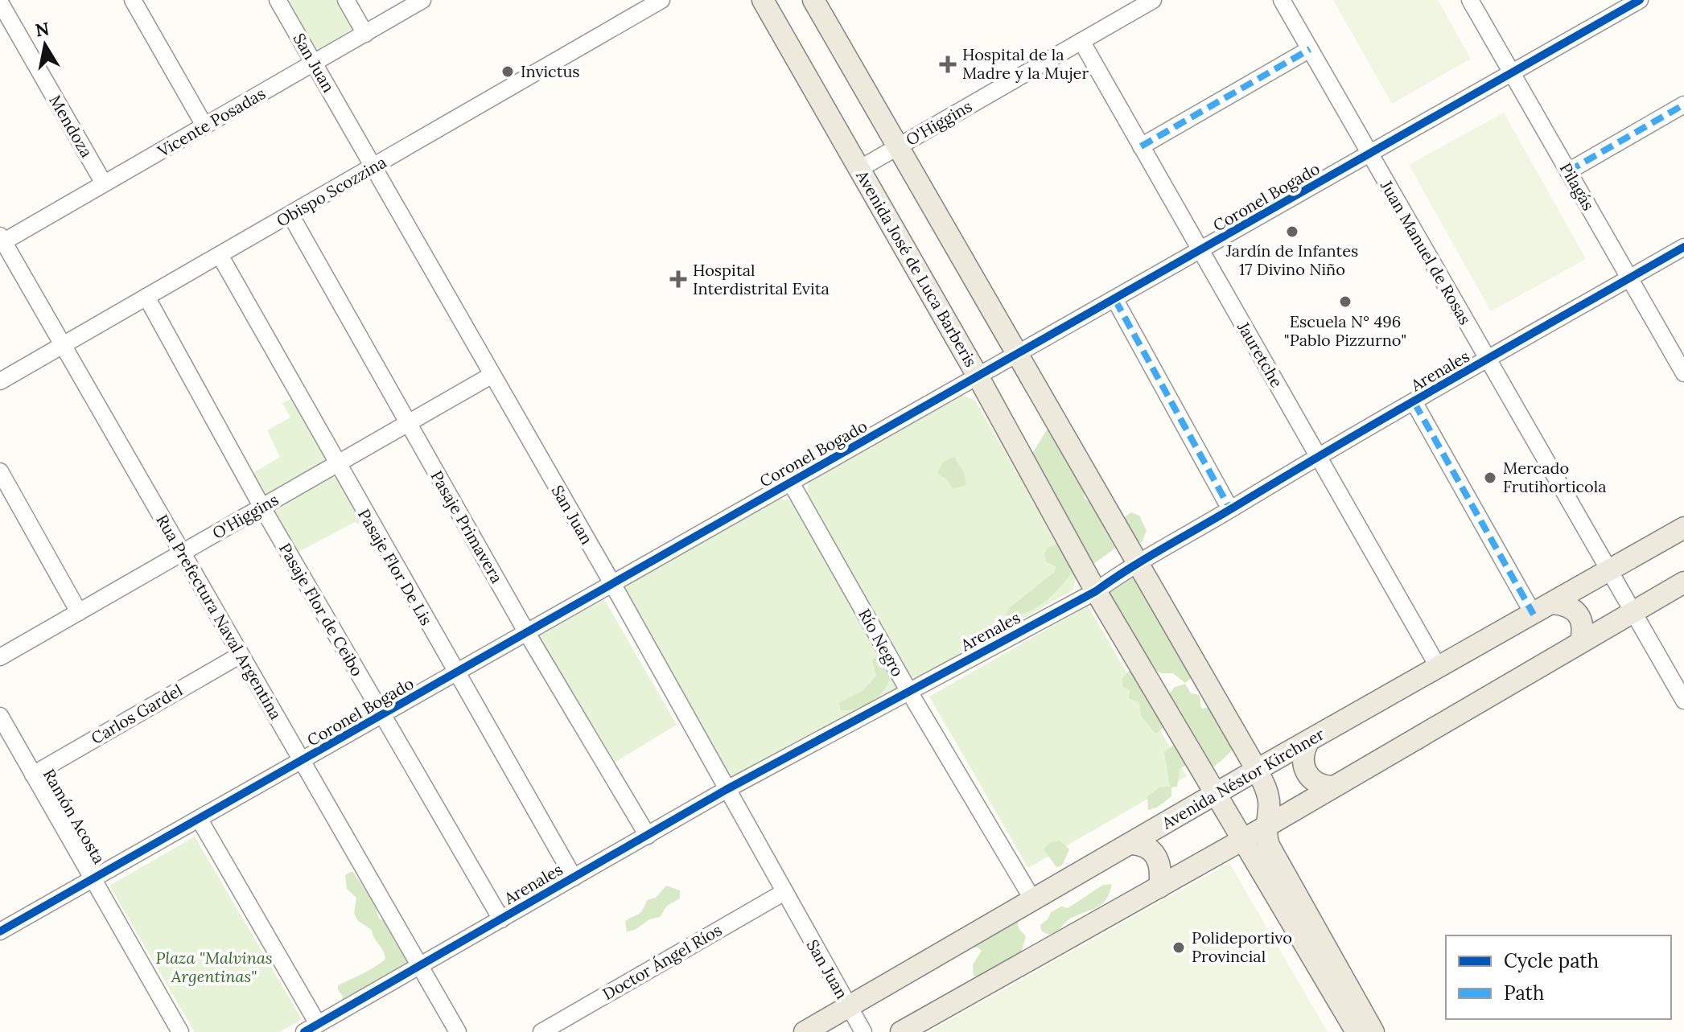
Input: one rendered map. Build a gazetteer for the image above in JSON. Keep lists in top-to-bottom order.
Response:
{
  "streets": {
    "main road": ["Avenida José de Luca Barberis", "Avenida Néstor Kirchner"],
    "street": [
      "San Juan",
      "Vicente Posadas",
      "O'Higgins",
      "Mendoza",
      "Pilagás",
      "Obispo Scozzina",
      "Coronel Bogado",
      "Juan Manuel de Rosas",
      "Jauretche",
      "Arenales",
      "Pasaje Primavera",
      "Pasaje Flor De Lis",
      "Pasaje Flor de Ceibo",
      "Rua Prefectura Naval Argentina",
      "Río Negro",
      "Carlos Gardel",
      "Ramón Acosta",
      "Doctor Ángel Ríos"
    ]
  },
  "crossings": [
    ["San Juan", "Vicente Posadas"],
    ["San Juan", "O'Higgins"],
    ["San Juan", "Obispo Scozzina"],
    ["San Juan", "Coronel Bogado"],
    ["San Juan", "Arenales"],
    ["San Juan", "Avenida Néstor Kirchner"],
    ["San Juan", "Doctor Ángel Ríos"],
    ["Vicente Posadas", "Mendoza"],
    ["Vicente Posadas", "Rua Prefectura Naval Argentina"],
    ["O'Higgins", "Avenida José de Luca Barberis"],
    ["O'Higgins", "Jauretche"],
    ["O'Higgins", "Pasaje Primavera"],
    ["O'Higgins", "Pasaje Flor De Lis"],
    ["O'Higgins", "Pasaje Flor de Ceibo"],
    ["O'Higgins", "Rua Prefectura Naval Argentina"],
    ["Pilagás", "Coronel Bogado"],
    ["Pilagás", "Arenales"],
    ["Obispo Scozzina", "Pasaje Primavera"],
    ["Obispo Scozzina", "Pasaje Flor De Lis"],
    ["Obispo Scozzina", "Pasaje Flor de Ceibo"],
    ["Obispo Scozzina", "Rua Prefectura Naval Argentina"],
    ["Coronel Bogado", "Juan Manuel de Rosas"],
    ["Coronel Bogado", "Avenida José de Luca Barberis"],
    ["Coronel Bogado", "Jauretche"],
    ["Coronel Bogado", "Pasaje Primavera"],
    ["Coronel Bogado", "Pasaje Flor De Lis"],
    ["Coronel Bogado", "Pasaje Flor de Ceibo"],
    ["Coronel Bogado", "Rua Prefectura Naval Argentina"],
    ["Coronel Bogado", "Río Negro"],
    ["Coronel Bogado", "Ramón Acosta"],
    ["Juan Manuel de Rosas", "Arenales"],
    ["Juan Manuel de Rosas", "Avenida Néstor Kirchner"],
    ["Avenida José de Luca Barberis", "Arenales"],
    ["Avenida José de Luca Barberis", "Avenida Néstor Kirchner"],
    ["Jauretche", "Arenales"],
    ["Jauretche", "Avenida Néstor Kirchner"],
    ["Arenales", "Pasaje Primavera"],
    ["Arenales", "Pasaje Flor De Lis"],
    ["Arenales", "Pasaje Flor de Ceibo"],
    ["Arenales", "Rua Prefectura Naval Argentina"],
    ["Arenales", "Río Negro"],
    ["Rua Prefectura Naval Argentina", "Carlos Gardel"],
    ["Río Negro", "Avenida Néstor Kirchner"],
    ["Carlos Gardel", "Ramón Acosta"]
  ],
  "parks": ["Plaza \"Malvinas Argentinas\""],
  "places": {
    "health": ["Hospital de la Madre y la Mujer", "Hospital Interdistrital Evita"],
    "other": [
      "Invictus",
      "Jardín de Infantes 17 Divino Niño",
      "Escuela N° 496 \"Pablo Pizzurno\"",
      "Mercado Frutihorticola",
      "Polideportivo Provincial"
    ]
  },
  "legend": ["Cycle path", "Path"],
  "north": "top"
}
